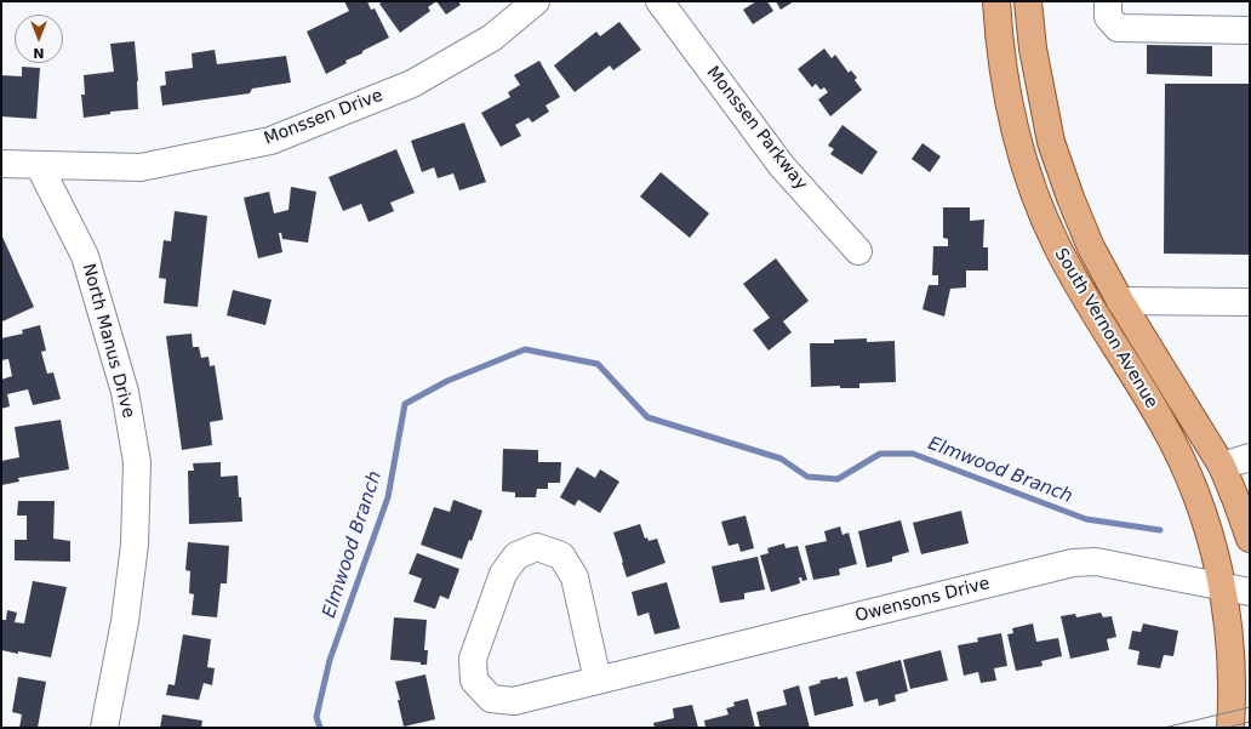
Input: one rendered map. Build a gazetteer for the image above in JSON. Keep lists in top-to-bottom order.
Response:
{
  "streets": {
    "main road": ["South Vernon Avenue"],
    "street": [
      "Monssen Drive",
      "Monssen Parkway",
      "North Manus Drive",
      "Owensons Drive"
    ]
  },
  "crossings": [
    ["Monssen Drive", "North Manus Drive"],
    ["South Vernon Avenue", "Owensons Drive"]
  ],
  "water": ["Elmwood Branch"],
  "north": "bottom"
}
